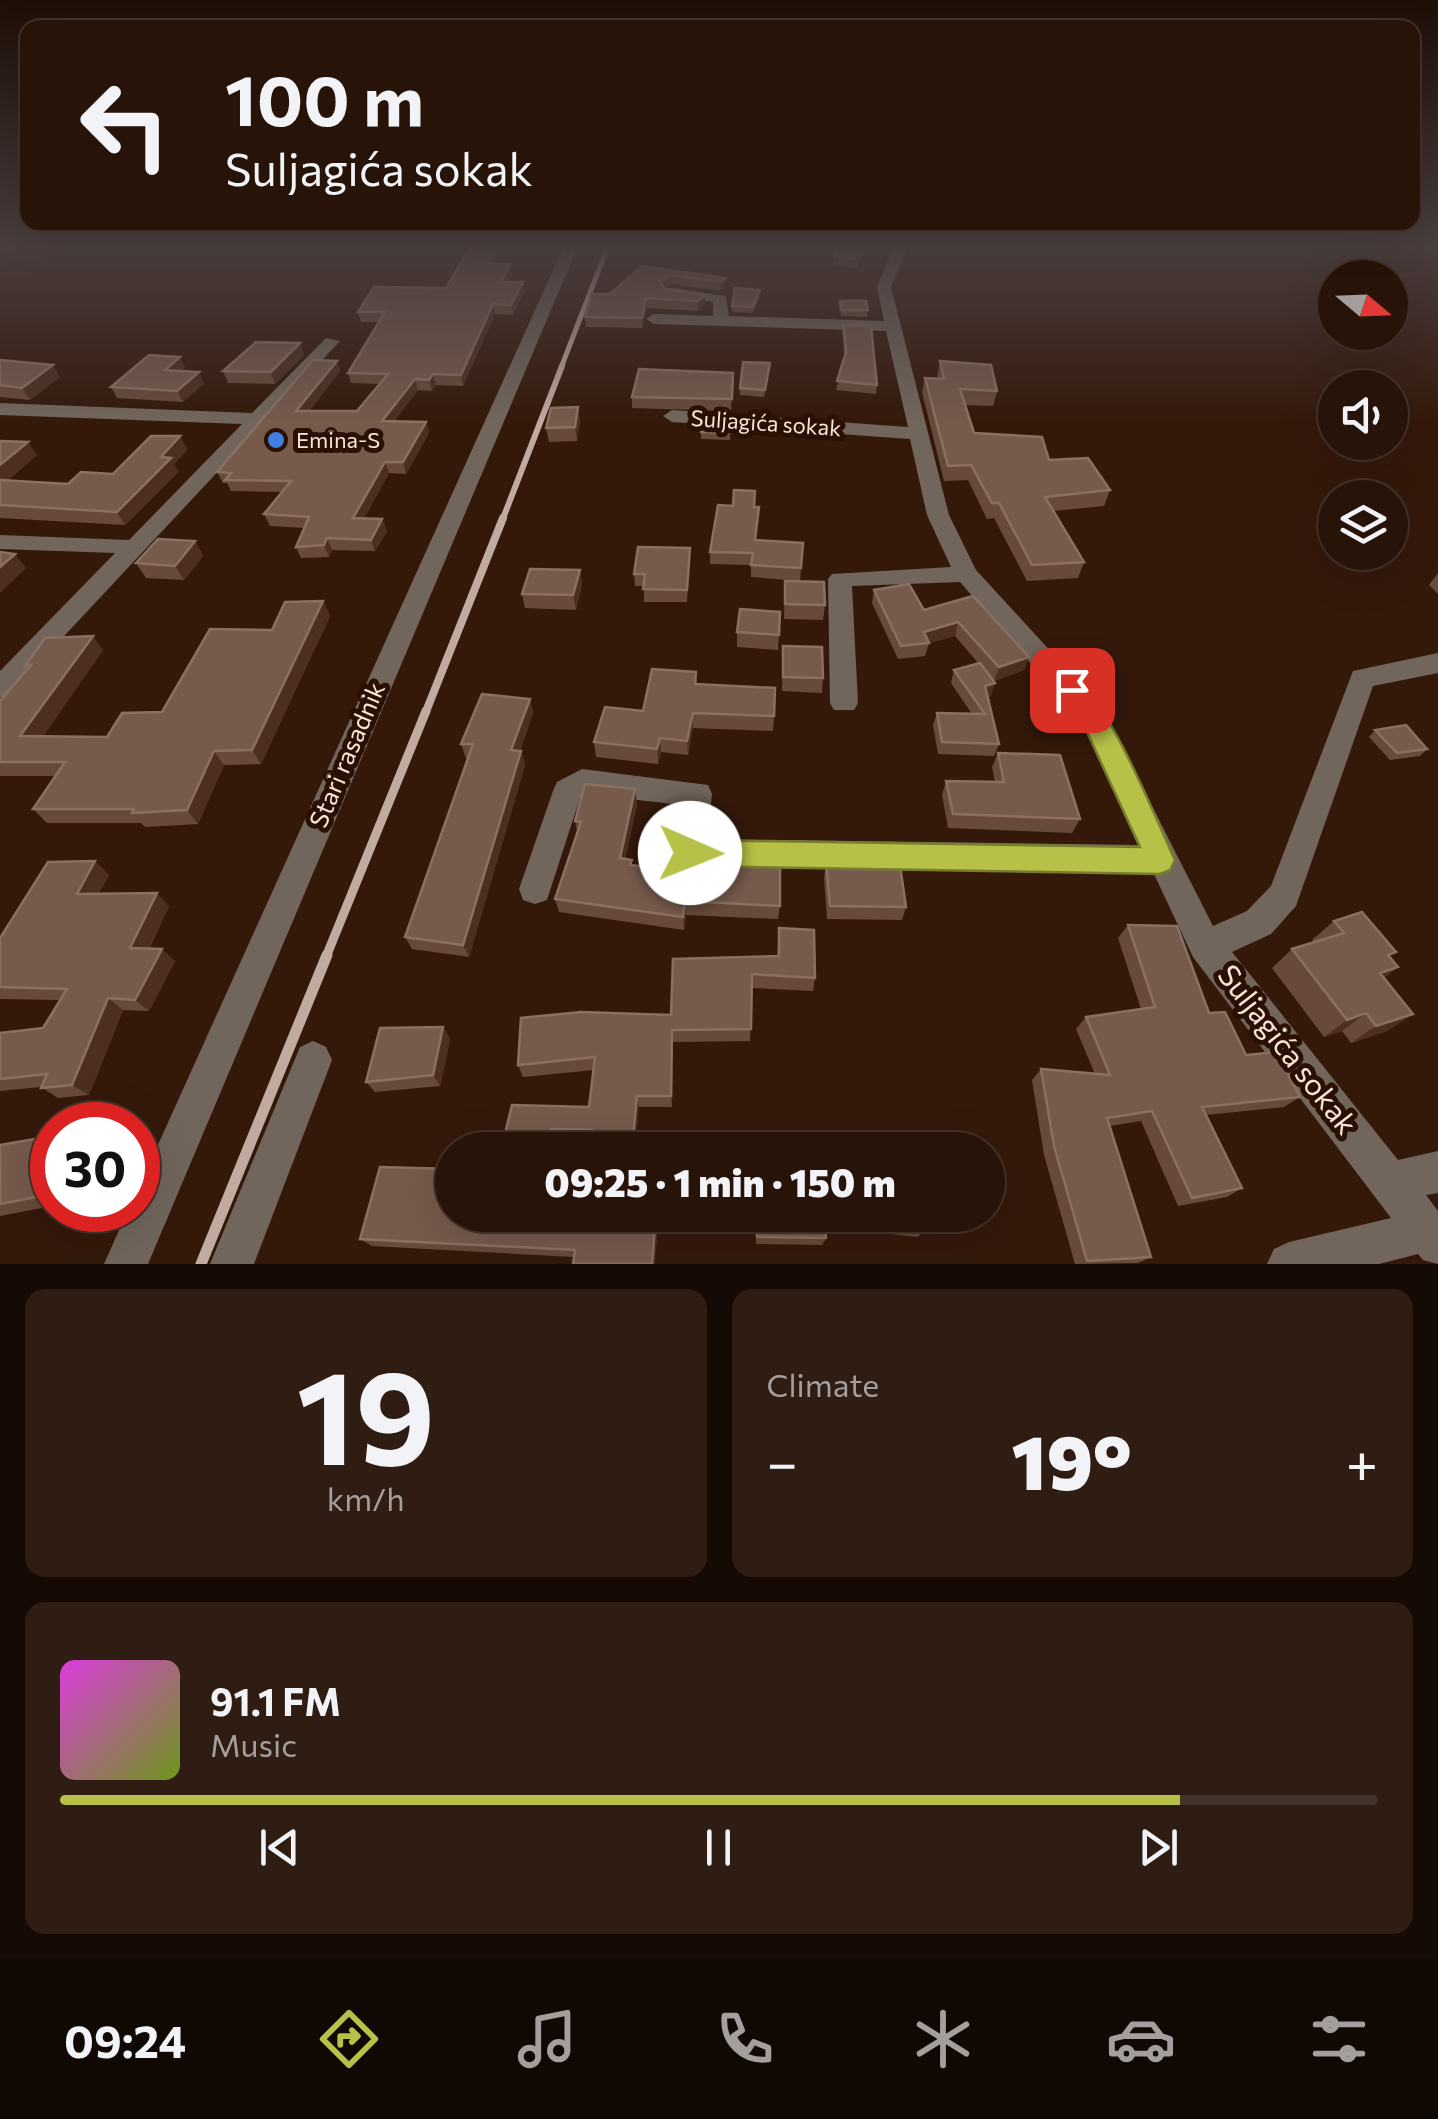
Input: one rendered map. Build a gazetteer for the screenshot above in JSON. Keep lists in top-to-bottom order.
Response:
{
  "streets": {
    "street": ["Suljagića sokak", "Stari rasadnik"]
  },
  "places": ["Emina-S"],
  "north": "right",
  "page": {
    "turn": ["100 m", "Suljagića sokak"],
    "limit": "30",
    "trip": "09:25 · 1 min · 150 m",
    "tile": [
      ["19", "km/h"],
      "Climate"
    ],
    "heat": ["−", "19°", "+"],
    "song": ["91.1 FM", "Music"],
    "tabs": "09:24"
  }
}
